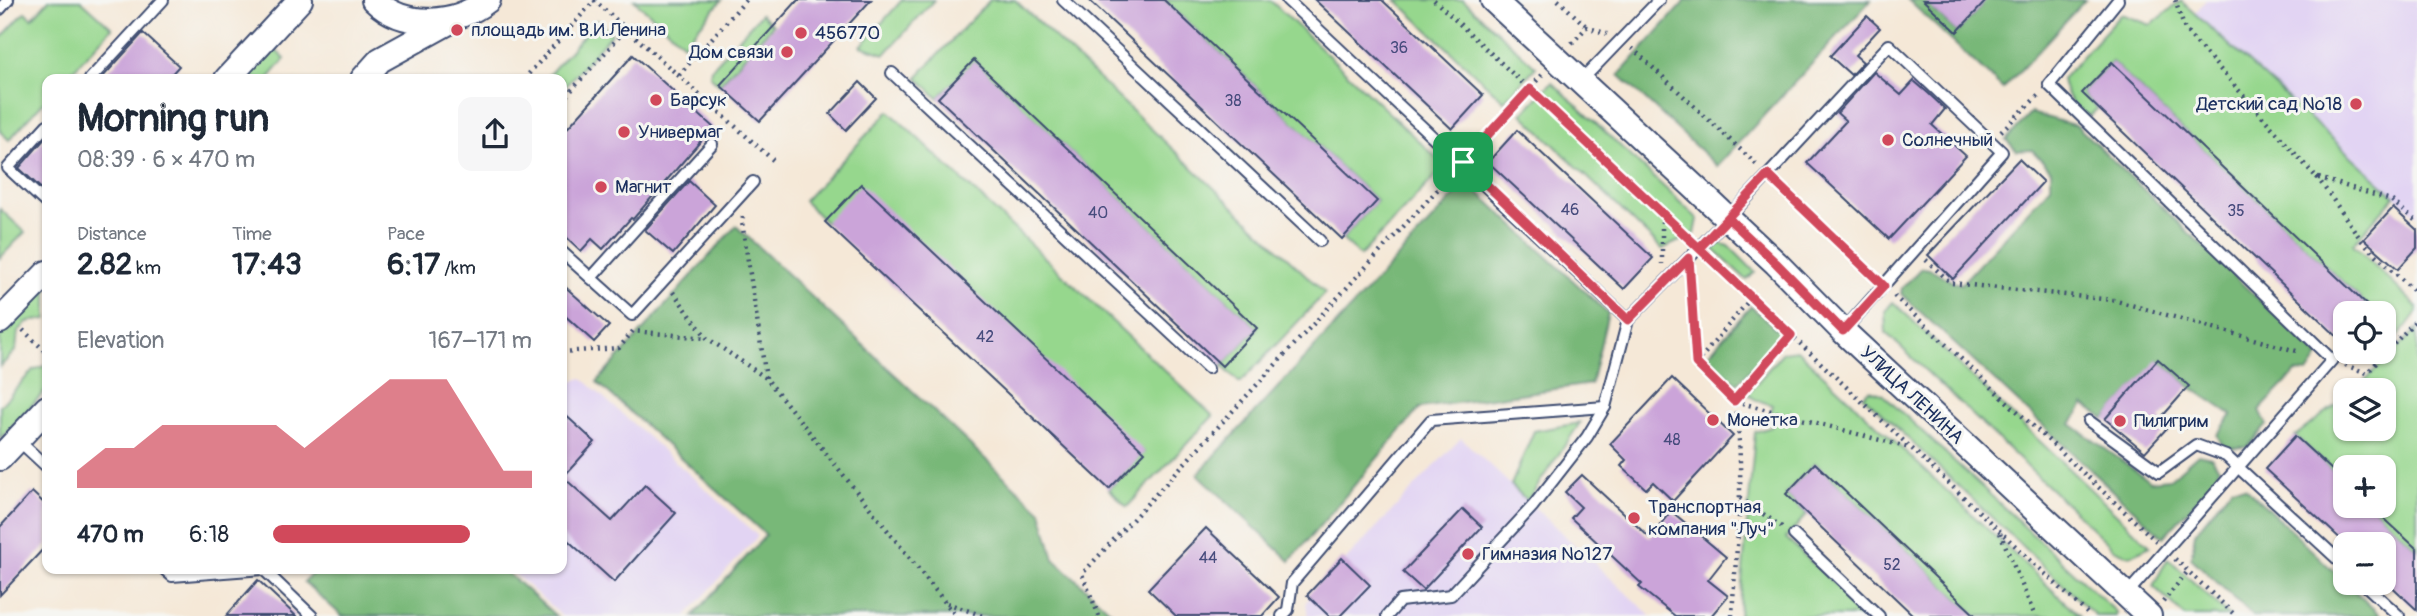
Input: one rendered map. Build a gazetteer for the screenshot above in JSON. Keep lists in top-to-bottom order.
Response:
{
  "streets": {
    "street": ["УЛИЦА ЛЕНИНА"]
  },
  "places": [
    "площадь им. В.И.Ленина",
    "456770",
    "Дом связи",
    "Барсук",
    "Детский сад №18",
    "Универмаг",
    "Солнечный",
    "Магнит",
    "Монетка",
    "Пилигрим",
    "Транспортная компания \"Луч\"",
    "Гимназия №127"
  ],
  "house_numbers": [
    "36",
    "38",
    "46",
    "35",
    "40",
    "42",
    "48",
    "44",
    "52"
  ],
  "page": {
    "heading": ["Morning run", "08:39 · 6 × 470 m"],
    "stats": [
      ["Distance", "2.82 km"],
      ["Time", "17:43"],
      ["Pace", "6:17 /km"]
    ],
    "map_buttons": ["+", "−"],
    "chart": ["Elevation", "167–171 m"],
    "list": [
      {
        "name": "470 m",
        "note": "6:18"
      }
    ]
  }
}
